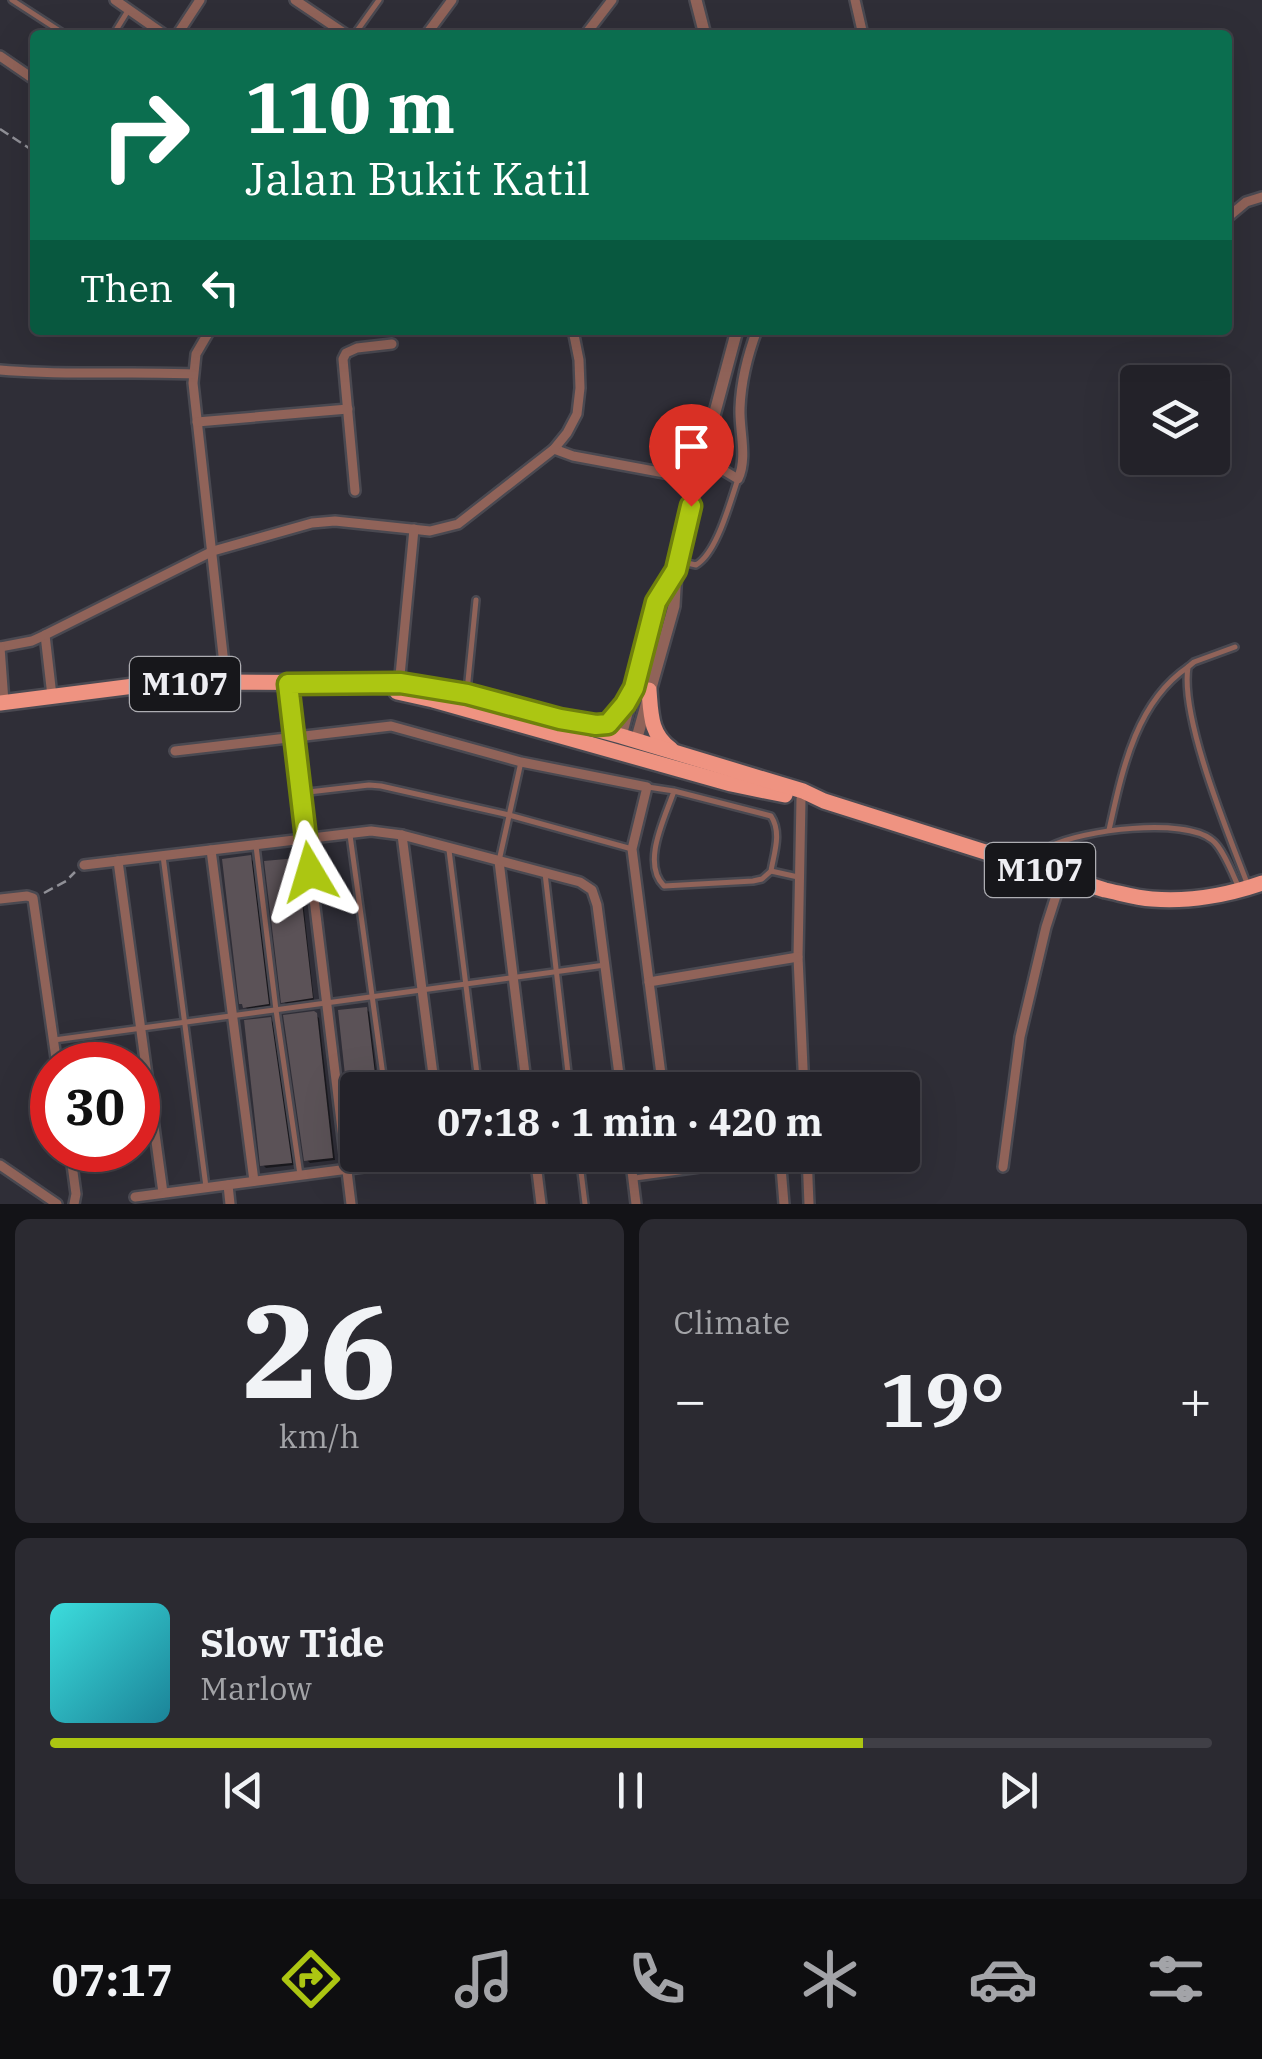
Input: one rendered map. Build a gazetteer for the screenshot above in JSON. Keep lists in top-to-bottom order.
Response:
{
  "streets": {
    "main road": ["M107"]
  },
  "page": {
    "turn": ["110 m", "Jalan Bukit Katil"],
    "then": "Then",
    "limit": "30",
    "trip": "07:18 · 1 min · 420 m",
    "tile": [
      ["26", "km/h"],
      "Climate"
    ],
    "heat": ["−", "19°", "+"],
    "song": ["Slow Tide", "Marlow"],
    "tabs": "07:17"
  }
}
